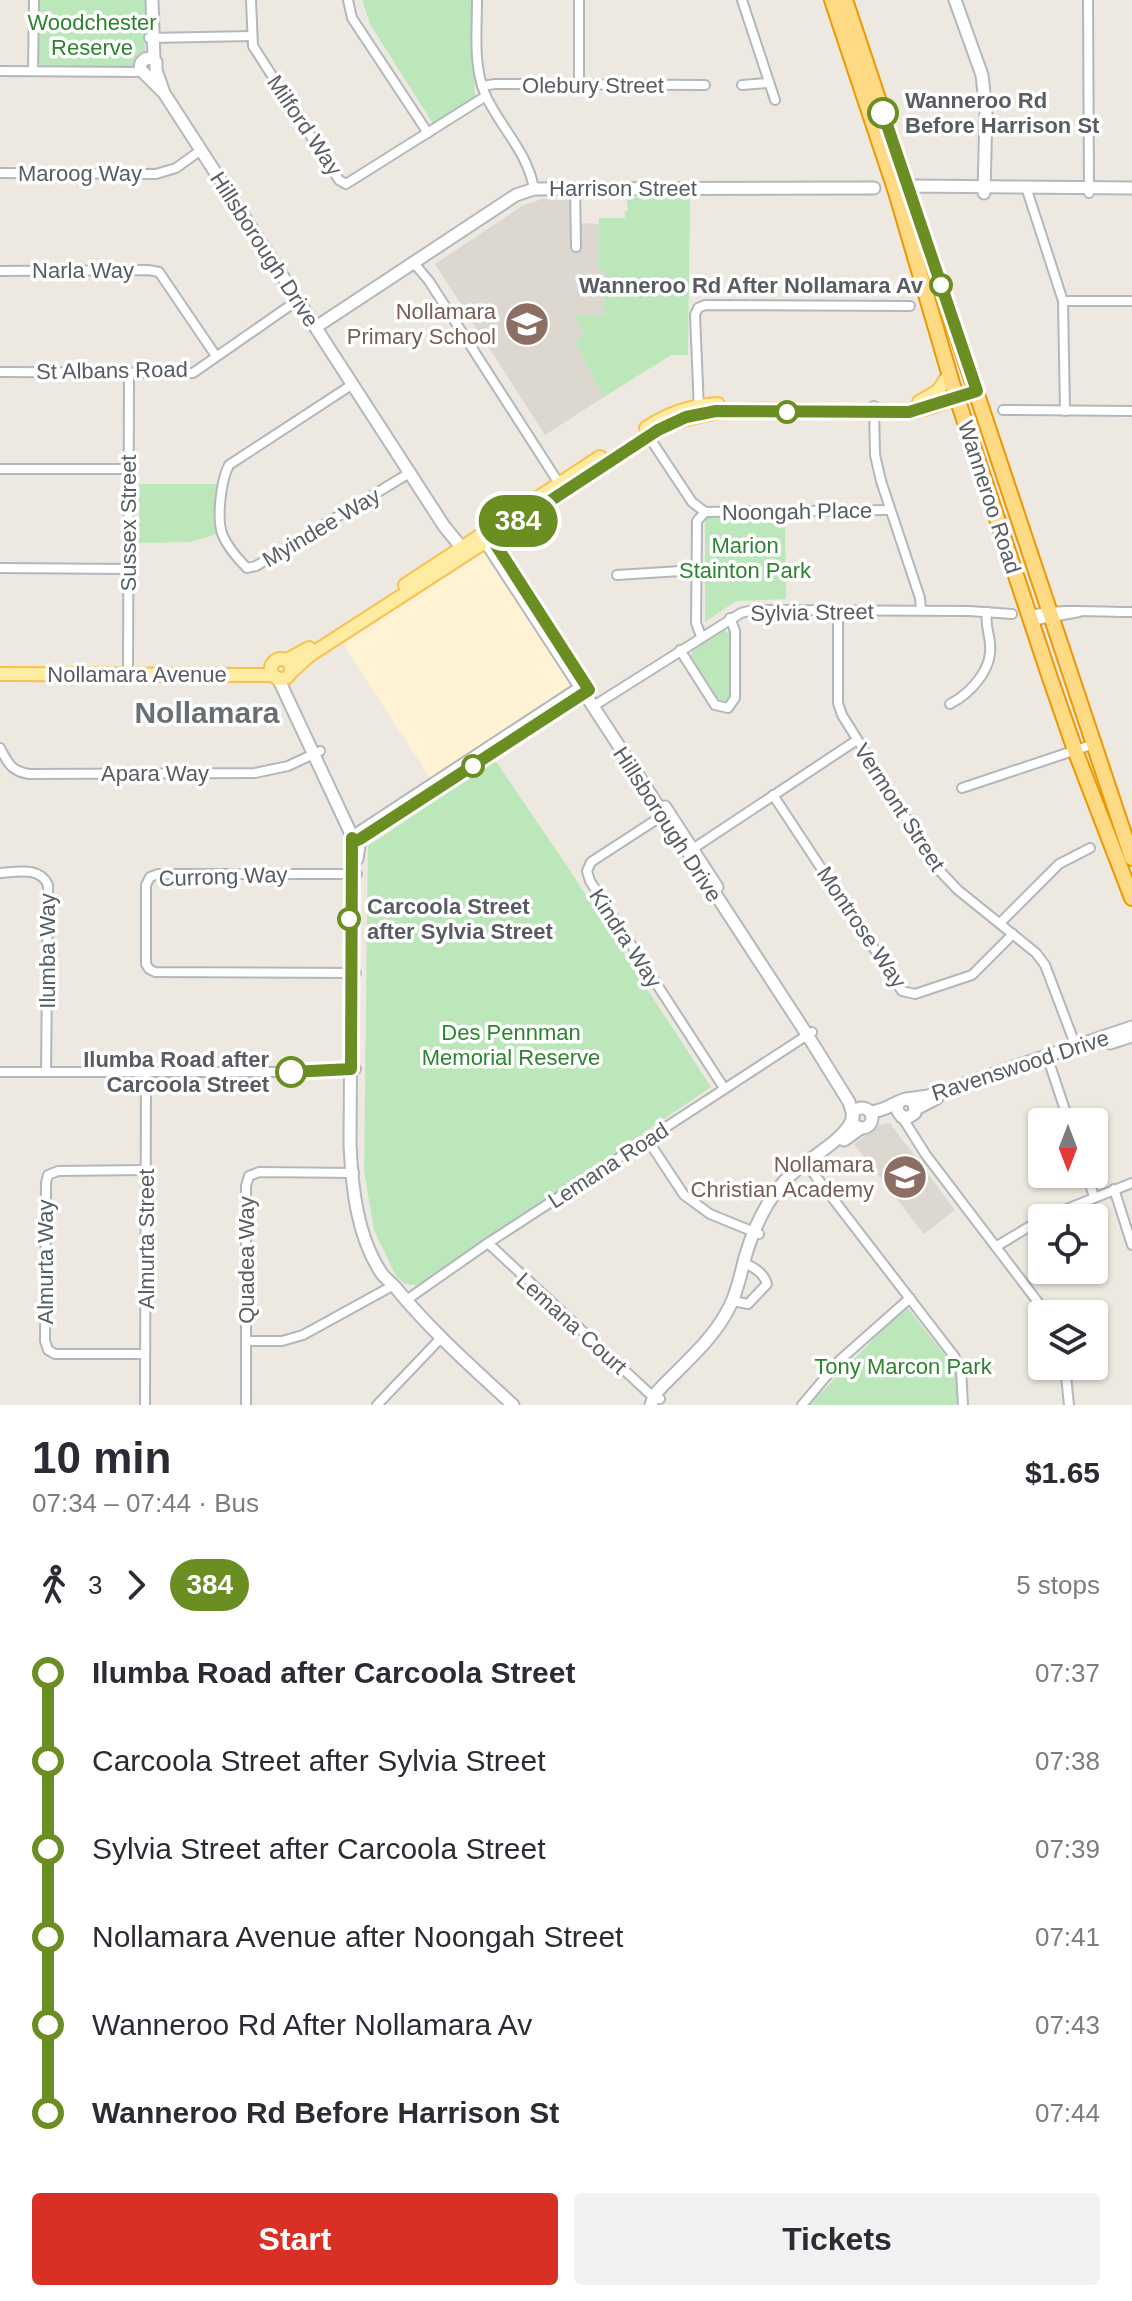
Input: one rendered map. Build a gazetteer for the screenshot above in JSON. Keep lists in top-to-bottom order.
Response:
{
  "streets": {
    "highway": ["Wanneroo Road"],
    "main road": ["Nollamara Avenue"],
    "street": [
      "Olebury Street",
      "Milford Way",
      "Maroog Way",
      "Harrison Street",
      "Hillsborough Drive",
      "Narla Way",
      "St Albans Road",
      "Noongah Place",
      "Sussex Street",
      "Myindee Way",
      "Sylvia Street",
      "Apara Way",
      "Vermont Street",
      "Currong Way",
      "Montrose Way",
      "Kindra Way",
      "Ilumba Way",
      "Ravenswood Drive",
      "Lemana Road",
      "Almurta Street",
      "Quadea Way",
      "Almurta Way",
      "Lemana Court"
    ]
  },
  "crossings": [
    ["Maroog Way", "Hillsborough Drive"],
    ["Harrison Street", "Hillsborough Drive"],
    ["Hillsborough Drive", "St Albans Road"],
    ["Hillsborough Drive", "Myindee Way"],
    ["Hillsborough Drive", "Sylvia Street"],
    ["Hillsborough Drive", "Kindra Way"],
    ["Hillsborough Drive", "Ravenswood Drive"],
    ["Hillsborough Drive", "Lemana Road"],
    ["Narla Way", "St Albans Road"],
    ["St Albans Road", "Sussex Street"],
    ["Sussex Street", "Nollamara Avenue"],
    ["Sylvia Street", "Vermont Street"],
    ["Vermont Street", "Montrose Way"],
    ["Vermont Street", "Ravenswood Drive"],
    ["Kindra Way", "Lemana Road"],
    ["Ravenswood Drive", "Lemana Court"],
    ["Lemana Road", "Lemana Court"],
    ["Almurta Street", "Almurta Way"]
  ],
  "districts": ["Nollamara"],
  "parks": [
    "Woodchester Reserve",
    "Marion Stainton Park",
    "Des Pennman Memorial Reserve",
    "Tony Marcon Park"
  ],
  "places": {
    "other": [
      "Wanneroo Rd Before Harrison St",
      "Wanneroo Rd After Nollamara Av",
      "Carcoola Street after Sylvia Street",
      "Ilumba Road after Carcoola Street"
    ],
    "school or university": ["Nollamara Primary School", "Nollamara Christian Academy"]
  },
  "lines": ["bus line 384"],
  "north": "bottom",
  "page": {
    "on_map": "384",
    "heading": ["10 min", "07:34 – 07:44 · Bus", "$1.65"],
    "legs": ["3", "384", "5 stops"],
    "list": [
      {
        "name": "Ilumba Road after Carcoola Street",
        "value": "07:37"
      },
      {
        "name": "Carcoola Street after Sylvia Street",
        "value": "07:38"
      },
      {
        "name": "Sylvia Street after Carcoola Street",
        "value": "07:39"
      },
      {
        "name": "Nollamara Avenue after Noongah Street",
        "value": "07:41"
      },
      {
        "name": "Wanneroo Rd After Nollamara Av",
        "value": "07:43"
      },
      {
        "name": "Wanneroo Rd Before Harrison St",
        "value": "07:44"
      }
    ],
    "buttons": ["Start", "Tickets"]
  }
}
